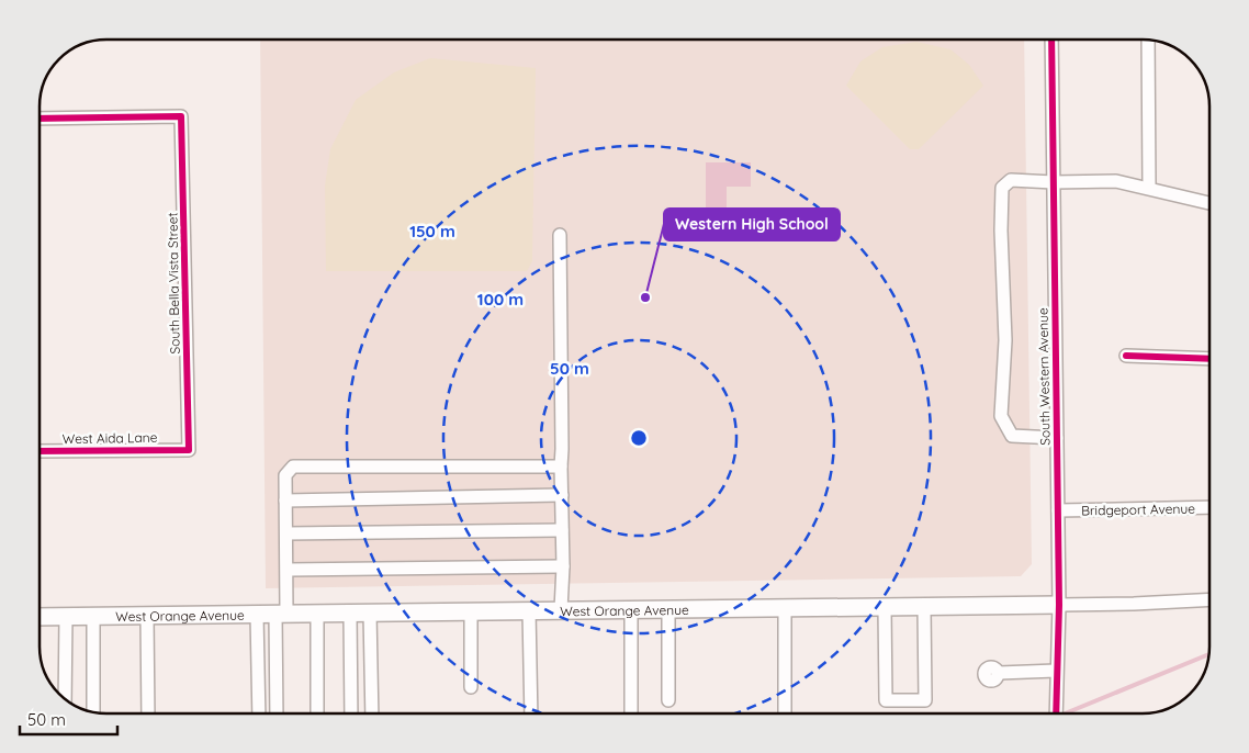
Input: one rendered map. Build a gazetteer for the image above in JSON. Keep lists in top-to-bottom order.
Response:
{
  "streets": {
    "main road": ["West Orange Avenue"],
    "street": [
      "South Bella Vista Street",
      "South Western Avenue",
      "West Aida Lane",
      "Bridgeport Avenue"
    ]
  },
  "crossings": [
    ["South Bella Vista Street", "West Aida Lane"],
    ["South Western Avenue", "Bridgeport Avenue"],
    ["South Western Avenue", "West Orange Avenue"]
  ],
  "places": ["Western High School"],
  "scale_bar": "50 m",
  "rings": ["150 m", "100 m", "50 m"]
}
